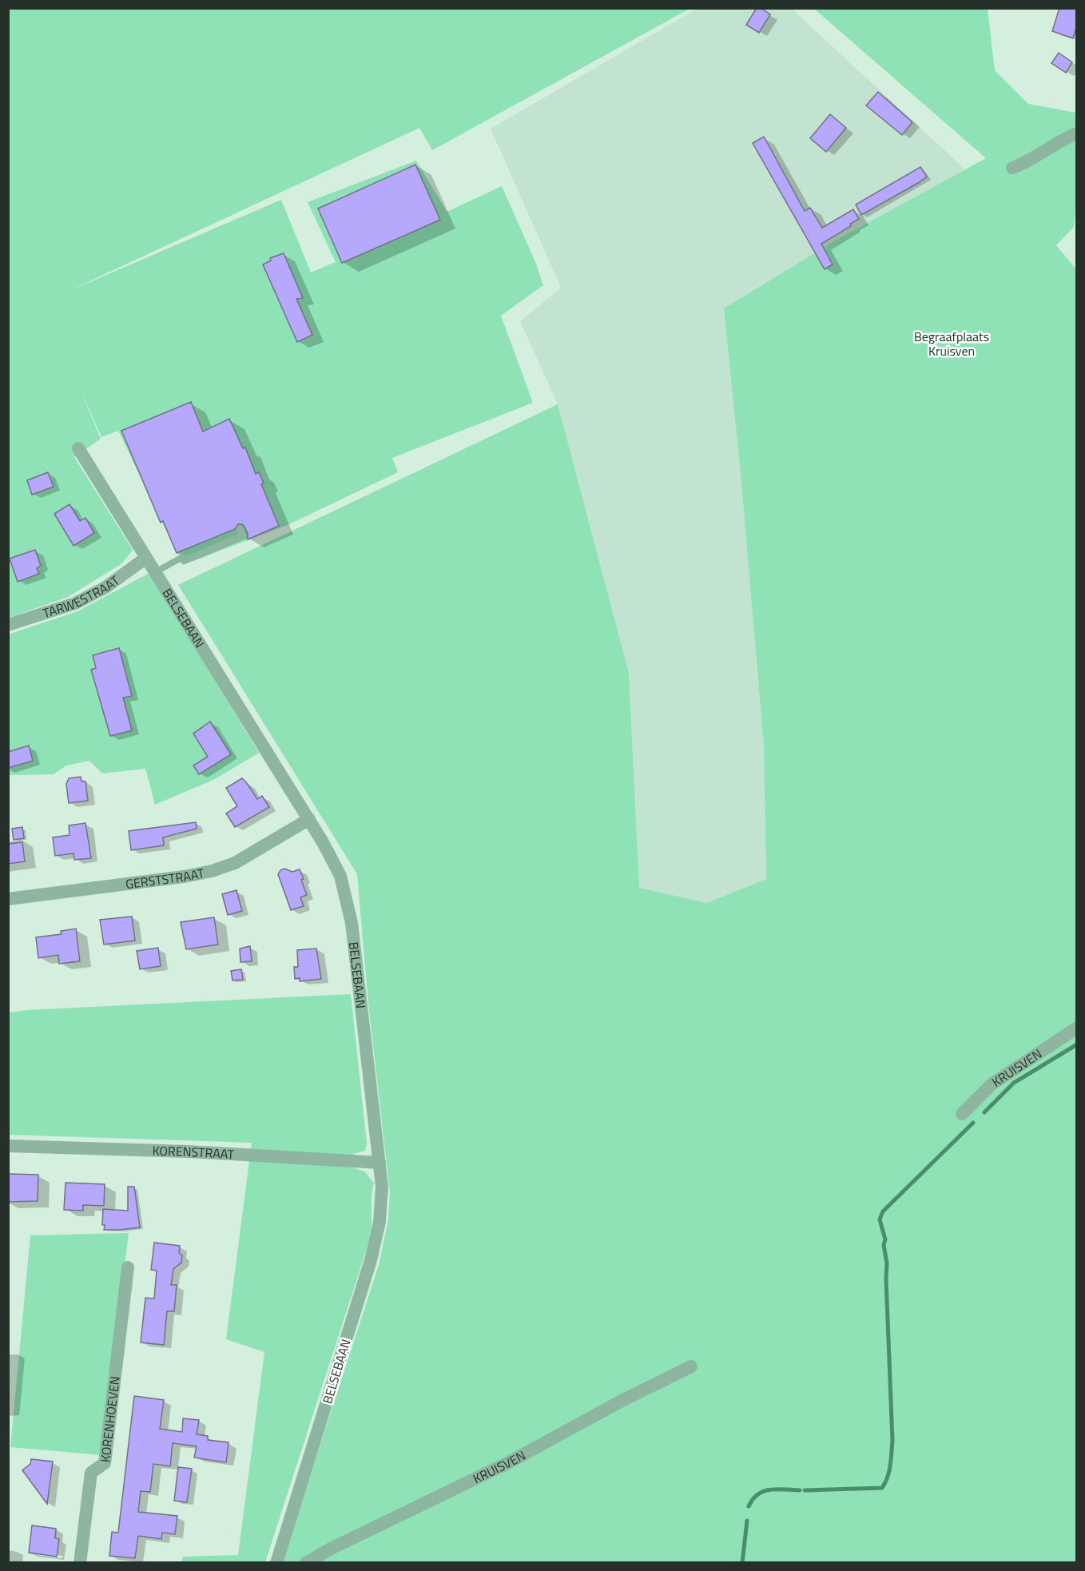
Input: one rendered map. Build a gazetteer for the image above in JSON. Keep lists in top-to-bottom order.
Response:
{
  "streets": {
    "street": [
      "TARWESTRAAT",
      "BELSEBAAN",
      "GERSTSTRAAT",
      "KRUISVEN",
      "KORENSTRAAT",
      "KORENHOEVEN"
    ]
  },
  "crossings": [
    ["TARWESTRAAT", "BELSEBAAN"],
    ["BELSEBAAN", "GERSTSTRAAT"],
    ["BELSEBAAN", "KORENSTRAAT"]
  ],
  "parks": ["Begraafplaats Kruisven"]
}
